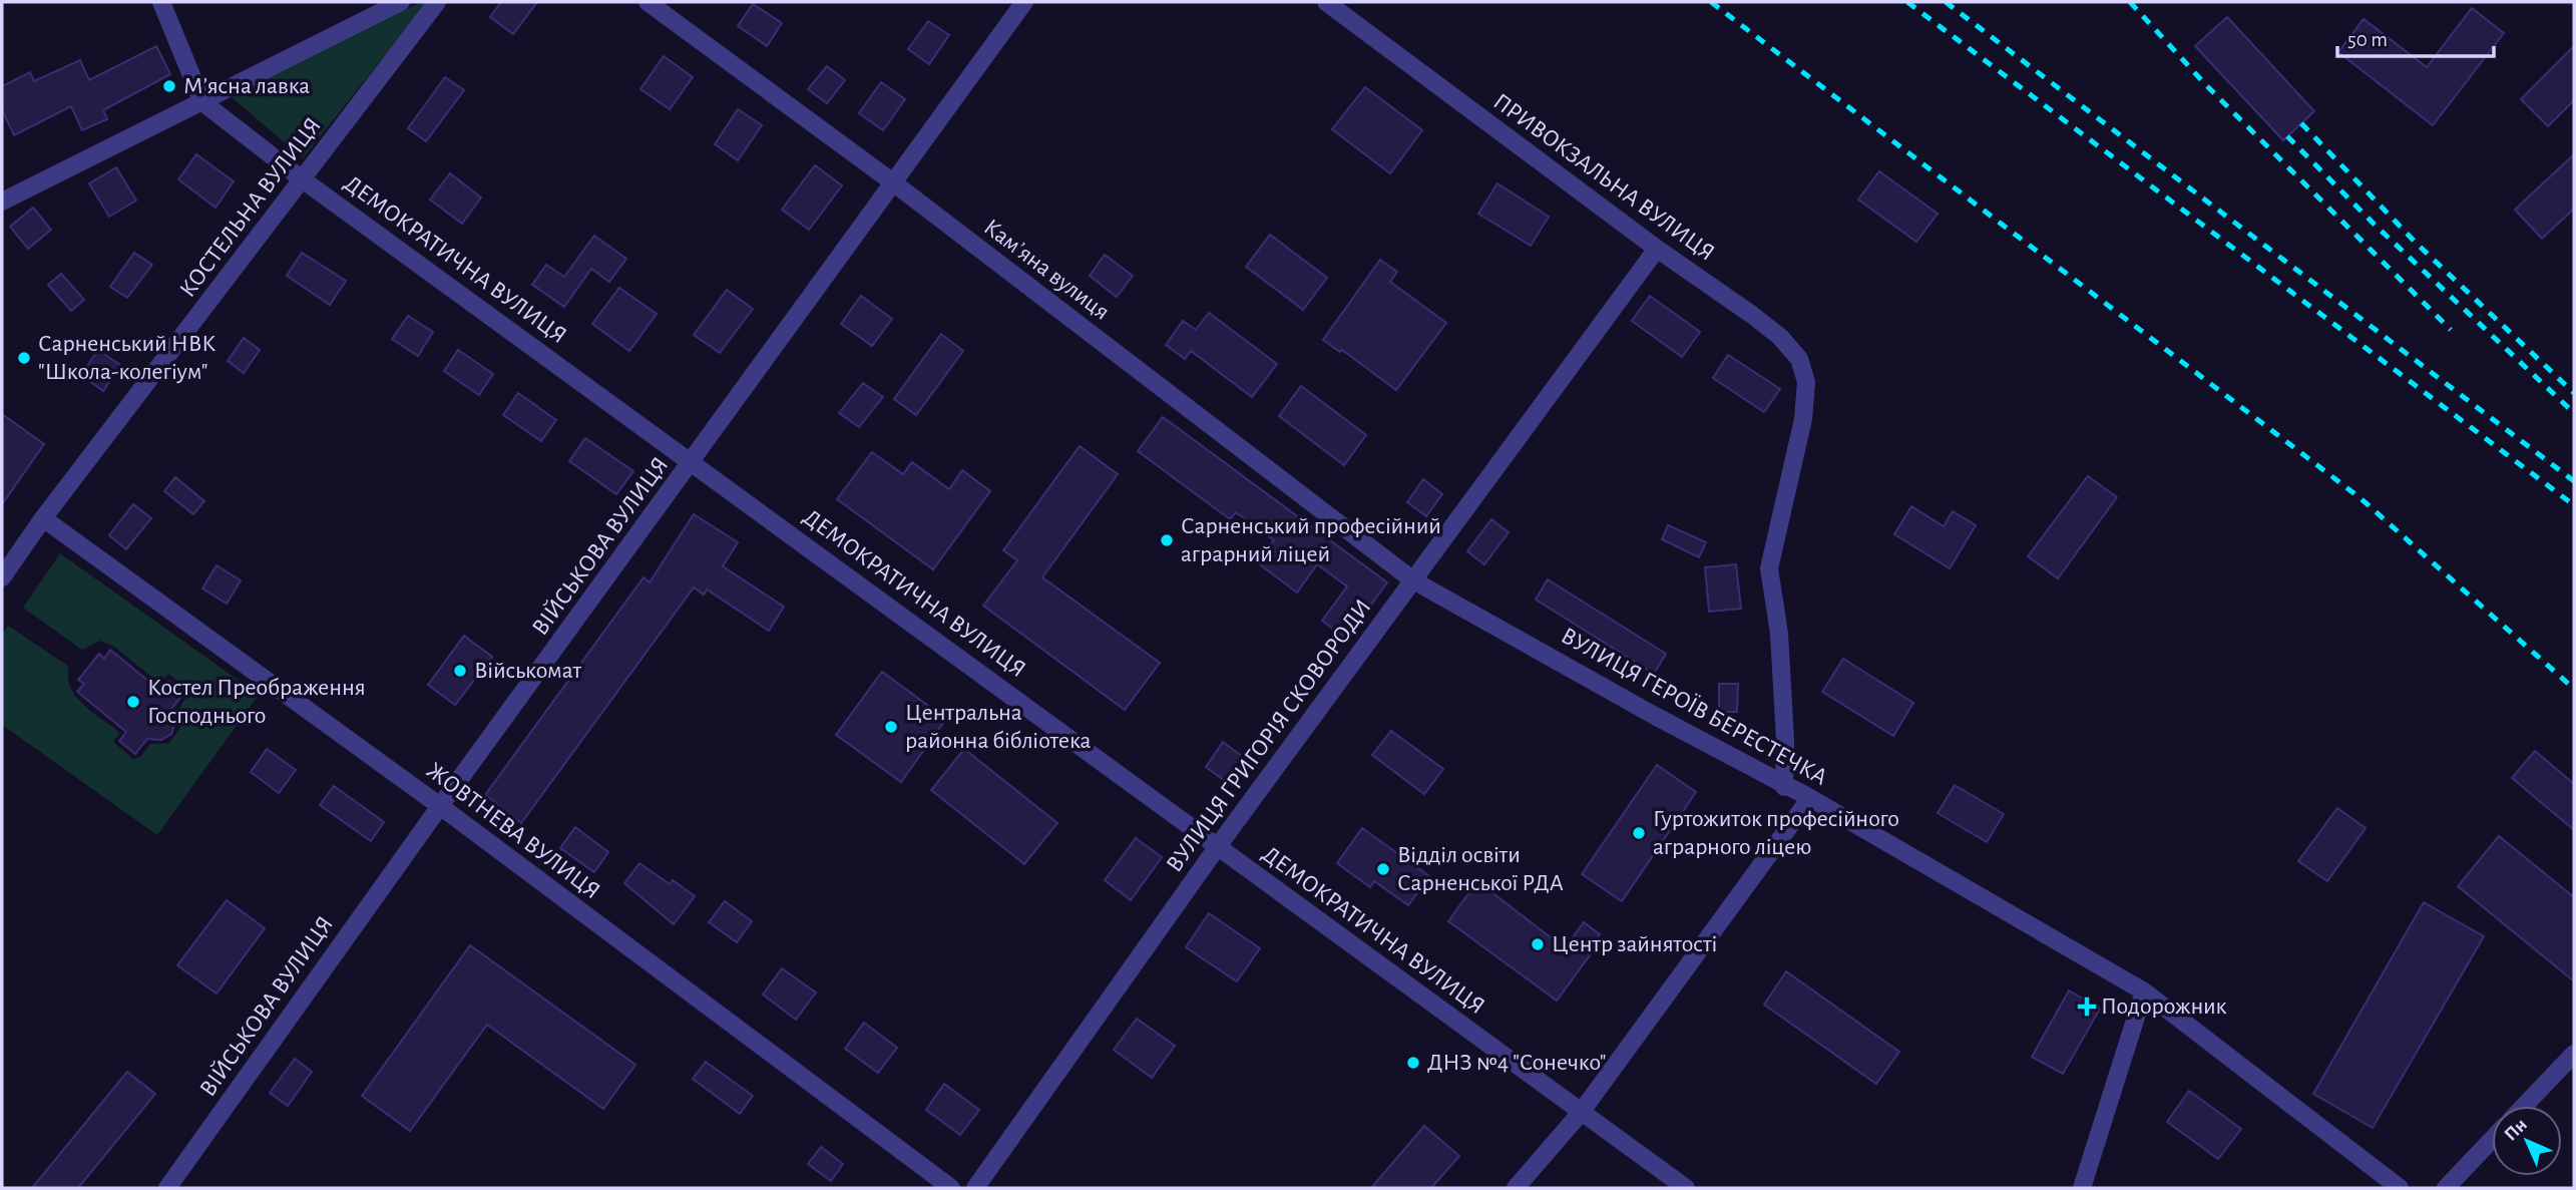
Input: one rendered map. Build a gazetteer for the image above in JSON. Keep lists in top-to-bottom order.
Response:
{
  "streets": {
    "street": [
      "ПРИВОКЗАЛЬНА ВУЛИЦЯ",
      "КОСТЕЛЬНА ВУЛИЦЯ",
      "ДЕМОКРАТИЧНА ВУЛИЦЯ",
      "Камʼяна вулиця",
      "ВІЙСЬКОВА ВУЛИЦЯ",
      "ВУЛИЦЯ ГЕРОЇВ БЕРЕСТЕЧКА",
      "ВУЛИЦЯ ГРИГОРІЯ СКОВОРОДИ",
      "ЖОВТНЕВА ВУЛИЦЯ"
    ]
  },
  "crossings": [
    ["ПРИВОКЗАЛЬНА ВУЛИЦЯ", "ВУЛИЦЯ ГЕРОЇВ БЕРЕСТЕЧКА"],
    ["ПРИВОКЗАЛЬНА ВУЛИЦЯ", "ВУЛИЦЯ ГРИГОРІЯ СКОВОРОДИ"],
    ["КОСТЕЛЬНА ВУЛИЦЯ", "ДЕМОКРАТИЧНА ВУЛИЦЯ"],
    ["КОСТЕЛЬНА ВУЛИЦЯ", "ЖОВТНЕВА ВУЛИЦЯ"],
    ["ДЕМОКРАТИЧНА ВУЛИЦЯ", "ВІЙСЬКОВА ВУЛИЦЯ"],
    ["ДЕМОКРАТИЧНА ВУЛИЦЯ", "ВУЛИЦЯ ГРИГОРІЯ СКОВОРОДИ"],
    ["Камʼяна вулиця", "ВІЙСЬКОВА ВУЛИЦЯ"],
    ["Камʼяна вулиця", "ВУЛИЦЯ ГЕРОЇВ БЕРЕСТЕЧКА"],
    ["Камʼяна вулиця", "ВУЛИЦЯ ГРИГОРІЯ СКОВОРОДИ"],
    ["ВІЙСЬКОВА ВУЛИЦЯ", "ЖОВТНЕВА ВУЛИЦЯ"],
    ["ВУЛИЦЯ ГЕРОЇВ БЕРЕСТЕЧКА", "ВУЛИЦЯ ГРИГОРІЯ СКОВОРОДИ"]
  ],
  "places": {
    "other": [
      "Мʼясна лавка",
      "Сарненський НВК \"Школа-колегіум\"",
      "Сарненський професійний аграрний ліцей",
      "Військомат",
      "Костел Преображення Господнього",
      "Центральна районна бібліотека",
      "Гуртожиток професійного аграрного ліцею",
      "Відділ освіти Сарненської РДА",
      "Центр зайнятості",
      "ДНЗ №4 \"Сонечко\""
    ],
    "health": ["Подорожник"]
  },
  "scale_bar": "50 m",
  "north": "top left"
}
